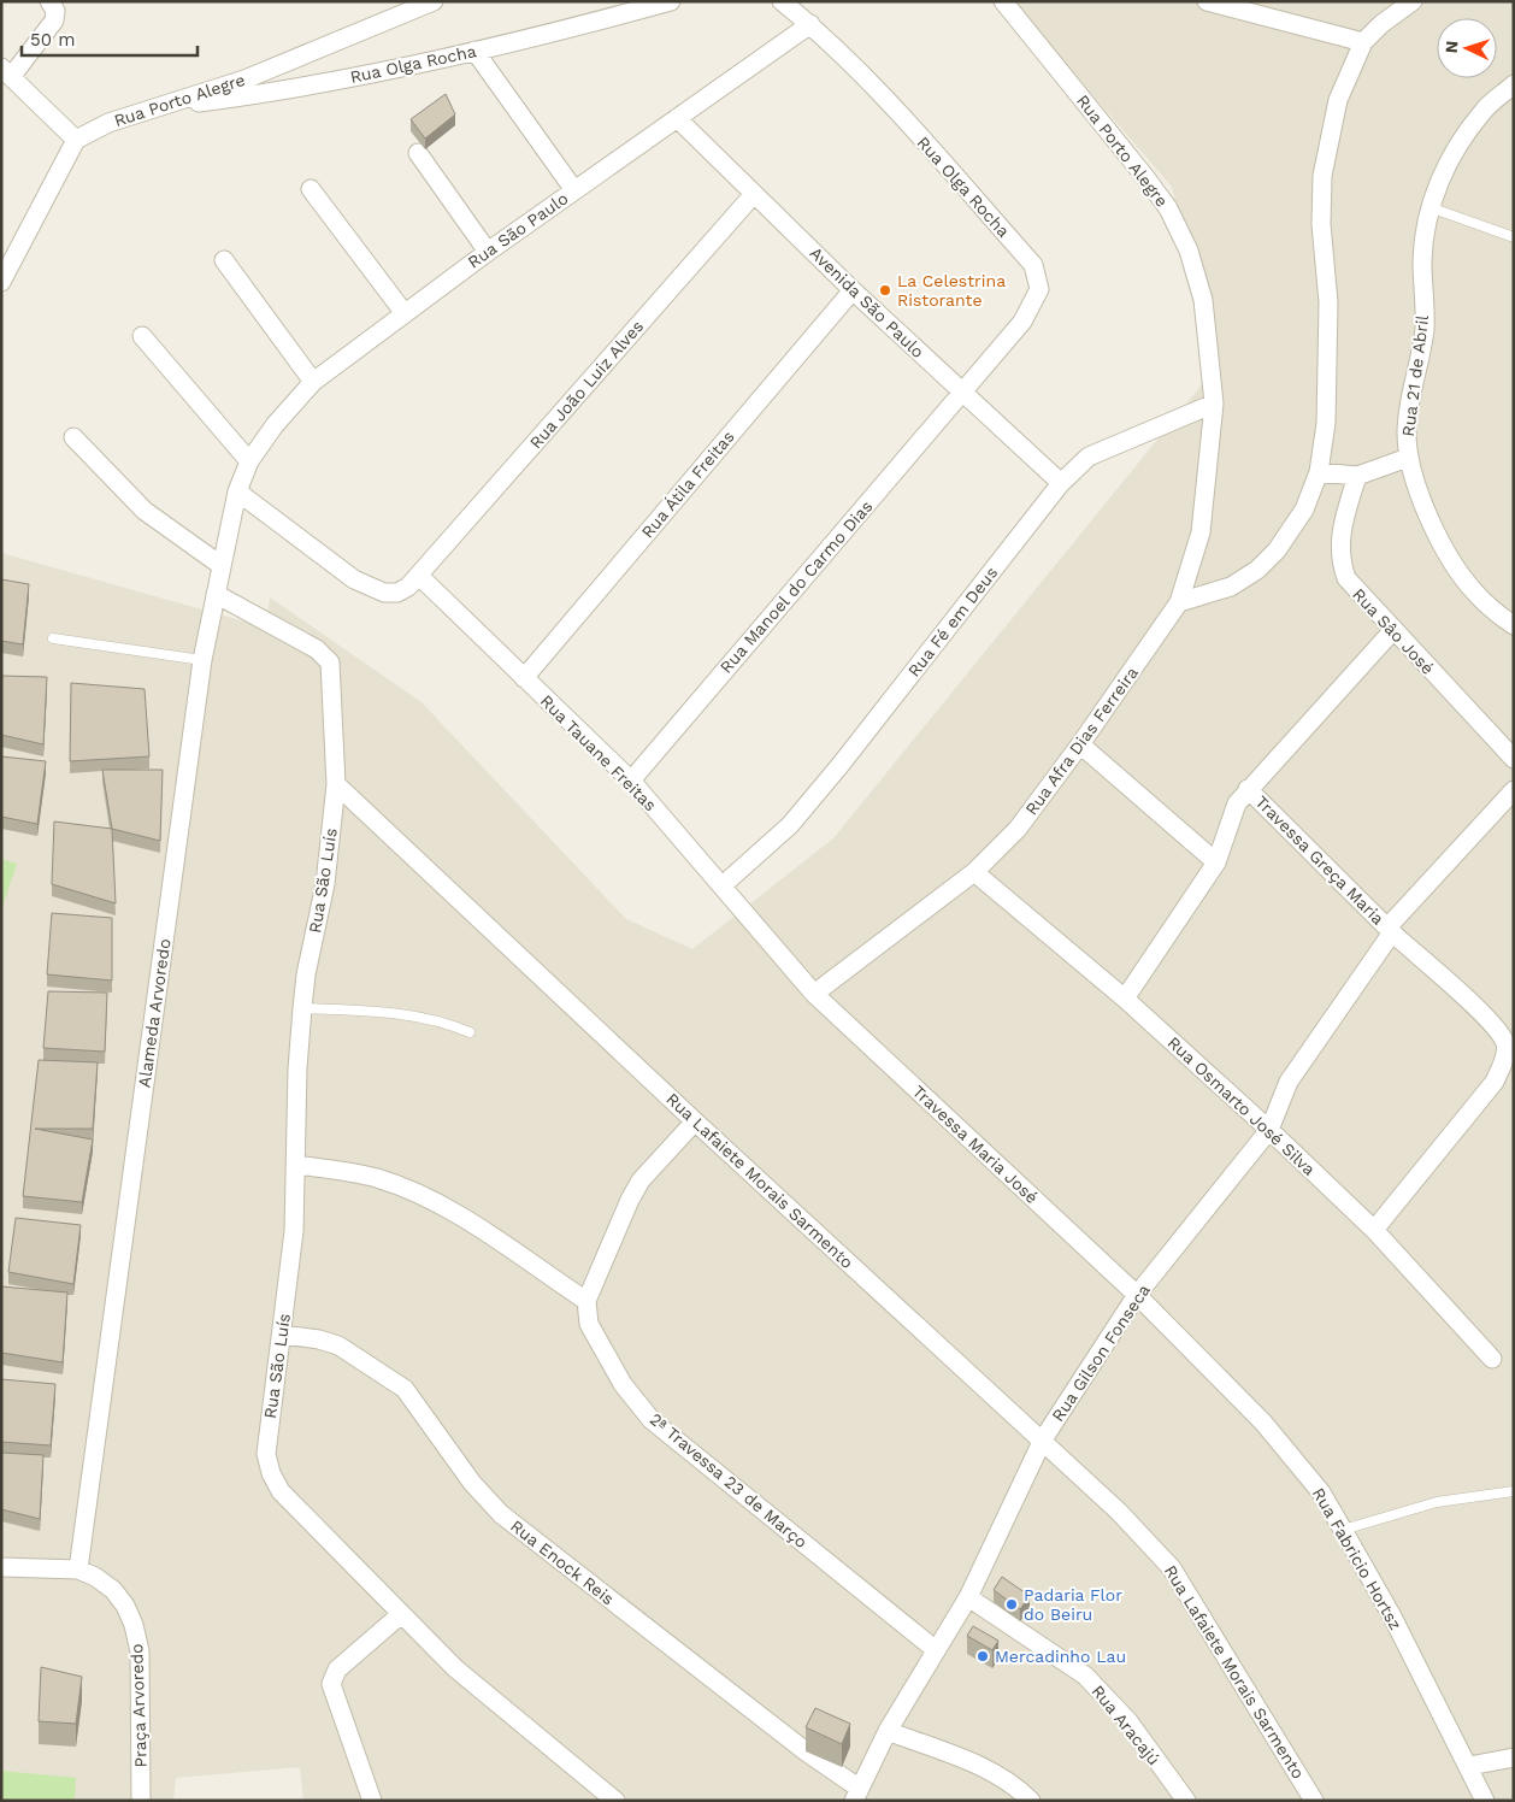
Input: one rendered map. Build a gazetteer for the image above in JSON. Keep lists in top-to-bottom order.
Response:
{
  "streets": {
    "street": [
      "Rua Olga Rocha",
      "Rua Porto Alegre",
      "Rua São Paulo",
      "Avenida São Paulo",
      "Rua 21 de Abril",
      "Rua João Luiz Alves",
      "Rua Átila Freitas",
      "Rua Manoel do Carmo Dias",
      "Rua Fé em Deus",
      "Rua Sâo José",
      "Rua Afra Dias Ferreira",
      "Rua Tauane Freitas",
      "Travessa Greça Maria",
      "Rua São Luís",
      "Alameda Arvoredo",
      "Rua Osmarto José Silva",
      "Travessa Maria José",
      "Rua Lafaiete Morais Sarmento",
      "Rua Gilson Fonseca",
      "2ª Travessa 23 de Março",
      "Rua Fabricio Hortsz",
      "Rua Enock Reis",
      "Praça Arvoredo",
      "Rua Aracajú"
    ]
  },
  "crossings": [
    ["Rua Olga Rocha", "Rua Porto Alegre"],
    ["Rua Olga Rocha", "Rua São Paulo"],
    ["Rua Olga Rocha", "Avenida São Paulo"],
    ["Rua Olga Rocha", "Rua Manoel do Carmo Dias"],
    ["Rua Porto Alegre", "Rua Fé em Deus"],
    ["Rua Porto Alegre", "Rua Afra Dias Ferreira"],
    ["Rua São Paulo", "Avenida São Paulo"],
    ["Rua São Paulo", "Alameda Arvoredo"],
    ["Avenida São Paulo", "Rua João Luiz Alves"],
    ["Avenida São Paulo", "Rua Átila Freitas"],
    ["Avenida São Paulo", "Rua Manoel do Carmo Dias"],
    ["Avenida São Paulo", "Rua Fé em Deus"],
    ["Rua João Luiz Alves", "Rua Tauane Freitas"],
    ["Rua João Luiz Alves", "Alameda Arvoredo"],
    ["Rua Átila Freitas", "Rua Tauane Freitas"],
    ["Rua Manoel do Carmo Dias", "Rua Tauane Freitas"],
    ["Rua Fé em Deus", "Rua Tauane Freitas"],
    ["Rua Afra Dias Ferreira", "Rua Tauane Freitas"],
    ["Rua Afra Dias Ferreira", "Rua Osmarto José Silva"],
    ["Rua Afra Dias Ferreira", "Travessa Maria José"],
    ["Rua Tauane Freitas", "Travessa Maria José"],
    ["Travessa Greça Maria", "Rua Osmarto José Silva"],
    ["Travessa Greça Maria", "Rua Gilson Fonseca"],
    ["Rua São Luís", "Rua Lafaiete Morais Sarmento"],
    ["Rua São Luís", "Rua Enock Reis"],
    ["Alameda Arvoredo", "Praça Arvoredo"],
    ["Rua Osmarto José Silva", "Rua Gilson Fonseca"],
    ["Travessa Maria José", "Rua Gilson Fonseca"],
    ["Travessa Maria José", "Rua Fabricio Hortsz"],
    ["Rua Lafaiete Morais Sarmento", "Rua Gilson Fonseca"],
    ["Rua Gilson Fonseca", "2ª Travessa 23 de Março"],
    ["Rua Gilson Fonseca", "Rua Fabricio Hortsz"],
    ["Rua Gilson Fonseca", "Rua Enock Reis"],
    ["Rua Gilson Fonseca", "Rua Aracajú"]
  ],
  "places": ["La Celestrina Ristorante", "Padaria Flor do Beiru", "Mercadinho Lau"],
  "scale_bar": "50 m",
  "north": "left"
}
